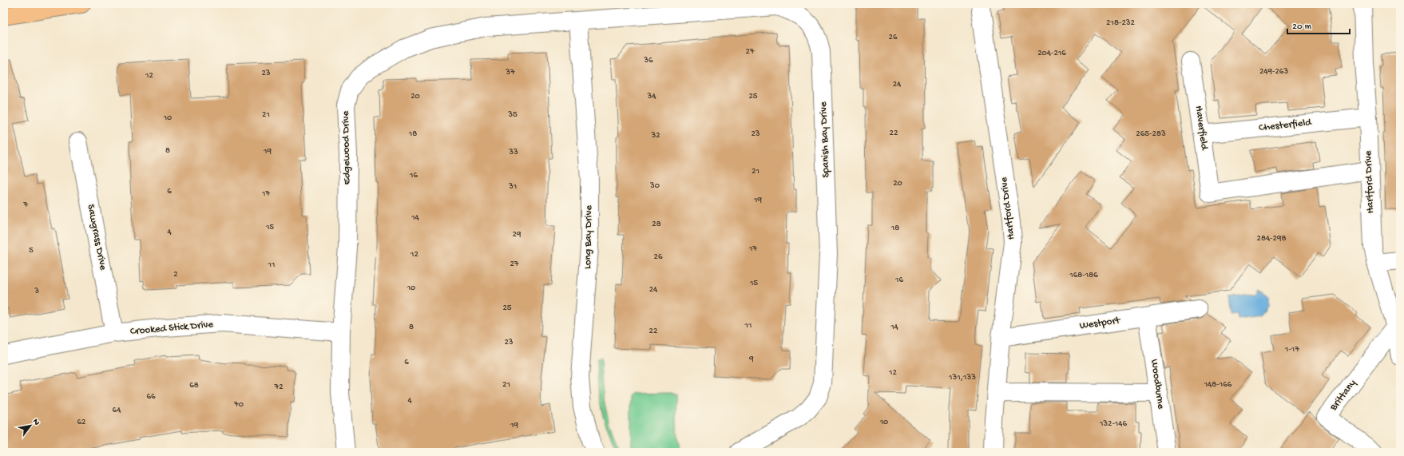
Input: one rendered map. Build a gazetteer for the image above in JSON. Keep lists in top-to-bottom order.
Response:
{
  "streets": {
    "street": [
      "Chesterfield",
      "Haverfield",
      "Spanish Bay Drive",
      "Edgewood Drive",
      "Hartford Drive",
      "Sawgrass Drive",
      "Long Bay Drive",
      "Westport",
      "Crooked Stick Drive",
      "Woodburne",
      "Brittany"
    ]
  },
  "crossings": [
    ["Chesterfield", "Haverfield"],
    ["Chesterfield", "Hartford Drive"],
    ["Haverfield", "Hartford Drive"],
    ["Spanish Bay Drive", "Edgewood Drive"],
    ["Spanish Bay Drive", "Long Bay Drive"],
    ["Edgewood Drive", "Long Bay Drive"],
    ["Edgewood Drive", "Crooked Stick Drive"],
    ["Hartford Drive", "Westport"],
    ["Hartford Drive", "Brittany"],
    ["Sawgrass Drive", "Crooked Stick Drive"],
    ["Westport", "Woodburne"]
  ],
  "house_numbers": [
    "218-232",
    "26",
    "27",
    "204-216",
    "36",
    "249-263",
    "37",
    "23",
    "12",
    "24",
    "20",
    "34",
    "25",
    "21",
    "35",
    "10",
    "22",
    "18",
    "23",
    "265-283",
    "32",
    "8",
    "19",
    "33",
    "21",
    "16",
    "20",
    "30",
    "31",
    "6",
    "17",
    "19",
    "7",
    "14",
    "28",
    "15",
    "18",
    "4",
    "29",
    "284-298",
    "17",
    "5",
    "12",
    "26",
    "27",
    "11",
    "2",
    "168-186",
    "16",
    "15",
    "10",
    "24",
    "3",
    "25",
    "11",
    "8",
    "14",
    "22",
    "23",
    "1-17",
    "9",
    "6",
    "12",
    "131,133",
    "21",
    "148-166",
    "68",
    "72",
    "66",
    "4",
    "70",
    "64",
    "62",
    "10",
    "132-146",
    "19"
  ],
  "scale_bar": "20 m",
  "north": "top right"
}
